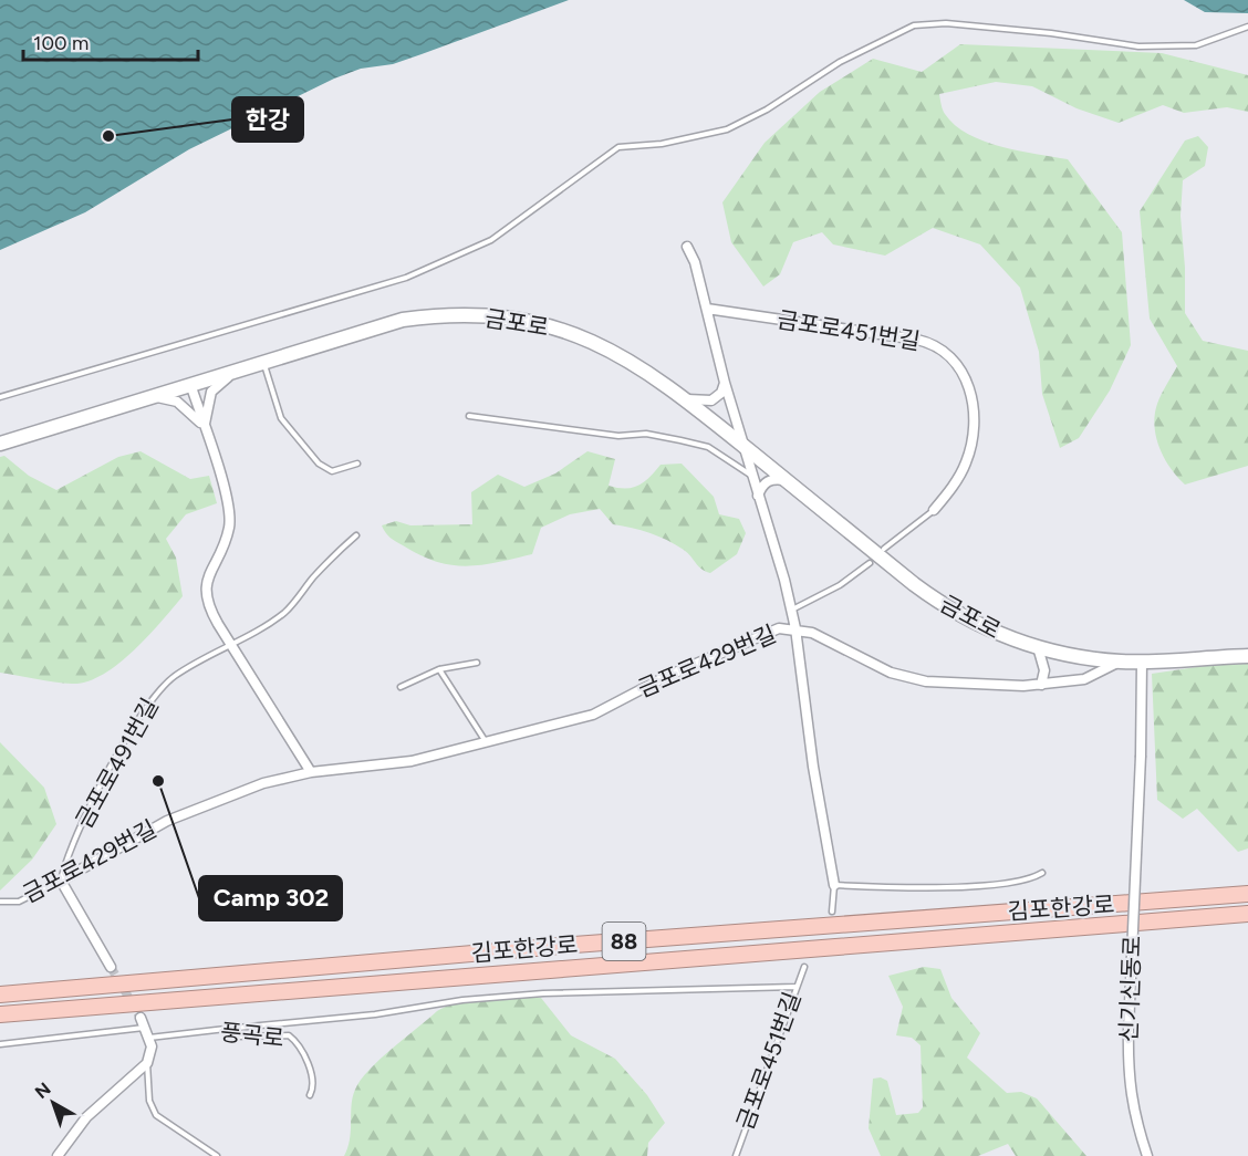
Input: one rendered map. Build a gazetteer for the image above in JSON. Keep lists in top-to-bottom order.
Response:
{
  "streets": {
    "highway": ["김포한강로", "88"],
    "main road": ["금포로"],
    "street": ["금포로451번길", "금포로429번길", "신기신동로"],
    "lane": ["금포로491번길", "풍곡로"]
  },
  "crossings": [
    ["금포로", "금포로429번길"],
    ["금포로", "신기신동로"],
    ["금포로429번길", "금포로491번길"]
  ],
  "places": ["한강", "Camp 302"],
  "scale_bar": "100 m",
  "north": "top left"
}
